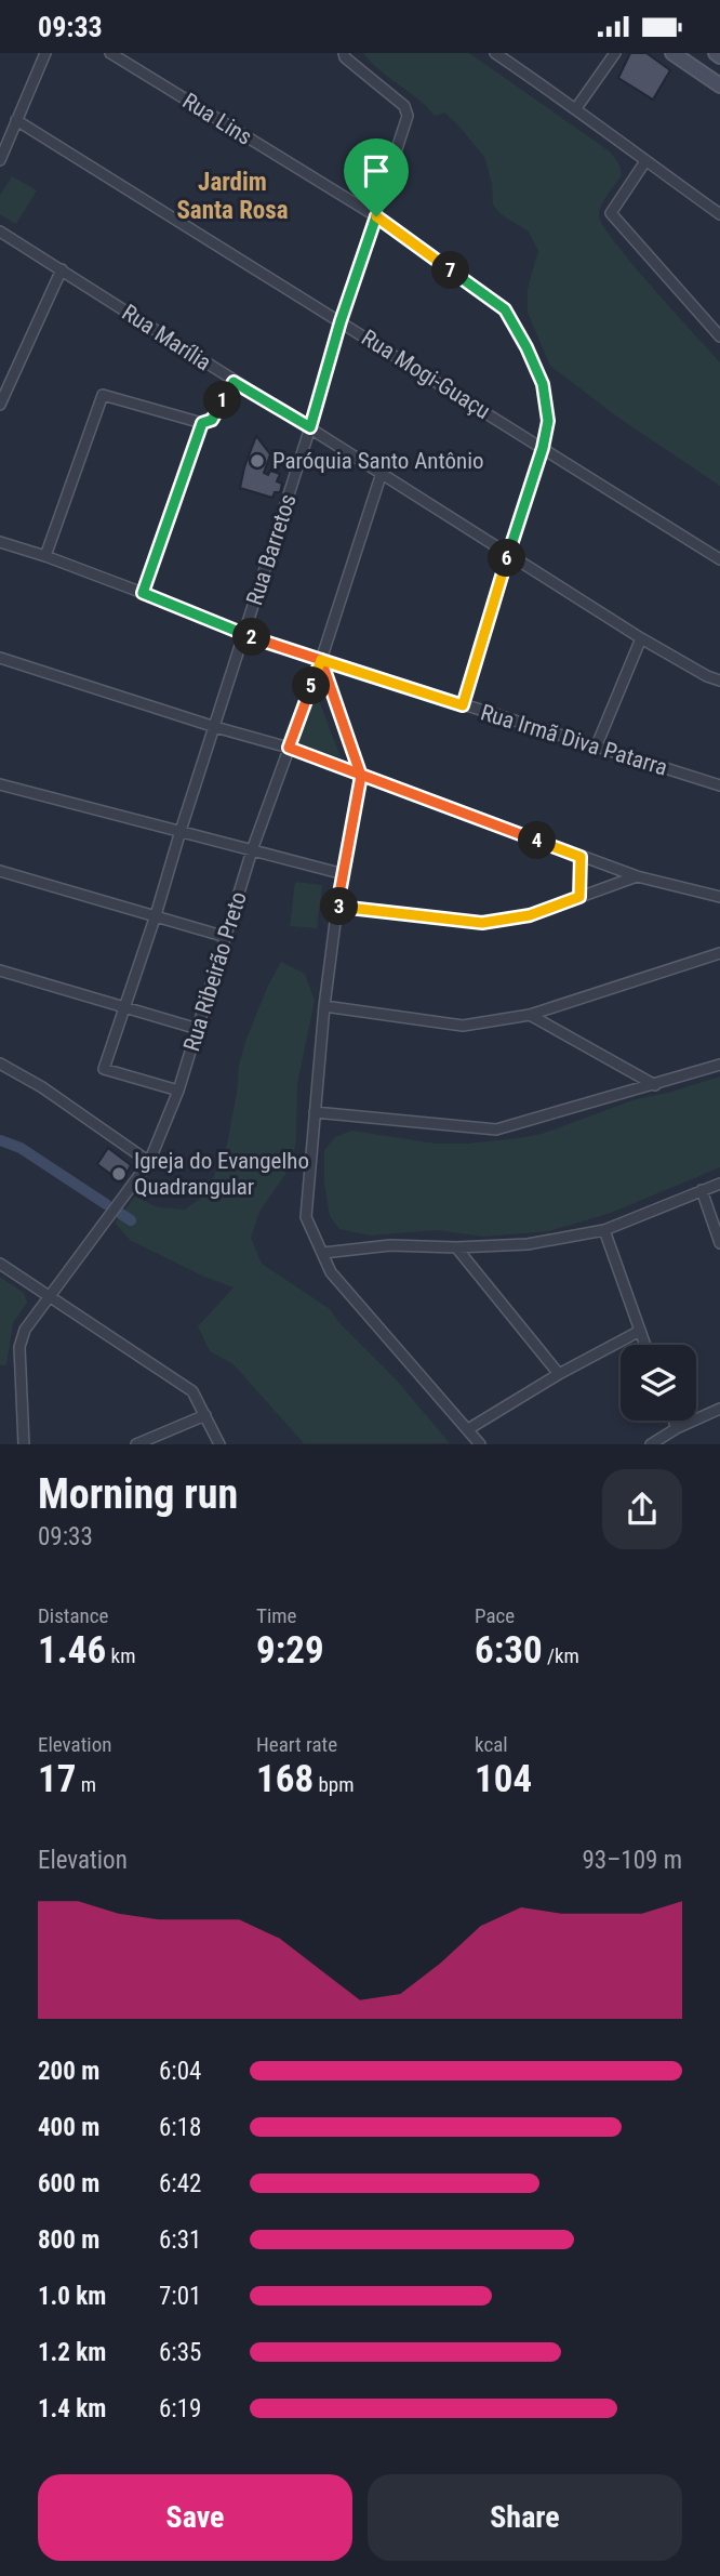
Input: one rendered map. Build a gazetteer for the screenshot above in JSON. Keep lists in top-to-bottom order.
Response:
{
  "streets": {
    "street": [
      "Rua Lins",
      "Rua Marília",
      "Rua Mogi-Guaçu",
      "Rua Barretos",
      "Rua Irmã Diva Patarra",
      "Rua Ribeirão Preto"
    ]
  },
  "crossings": [
    ["Rua Lins", "Rua Marília"],
    ["Rua Lins", "Rua Mogi-Guaçu"],
    ["Rua Lins", "Rua Barretos"],
    ["Rua Lins", "Rua Irmã Diva Patarra"],
    ["Rua Marília", "Rua Barretos"],
    ["Rua Marília", "Rua Ribeirão Preto"],
    ["Rua Mogi-Guaçu", "Rua Barretos"],
    ["Rua Barretos", "Rua Irmã Diva Patarra"],
    ["Rua Barretos", "Rua Ribeirão Preto"],
    ["Rua Irmã Diva Patarra", "Rua Ribeirão Preto"]
  ],
  "districts": ["Jardim Santa Rosa"],
  "places": ["Paróquia Santo Antônio", "Igreja do Evangelho Quadrangular"],
  "page": {
    "status": "09:33",
    "pins": [
      "7",
      "1",
      "6",
      "2",
      "5",
      "4",
      "3"
    ],
    "heading": ["Morning run", "09:33"],
    "stats": [
      ["Distance", "1.46 km"],
      ["Time", "9:29"],
      ["Pace", "6:30 /km"],
      ["Elevation", "17 m"],
      ["Heart rate", "168 bpm"],
      ["kcal", "104"]
    ],
    "chart": ["Elevation", "93–109 m"],
    "list": [
      {
        "name": "200 m",
        "note": "6:04"
      },
      {
        "name": "400 m",
        "note": "6:18"
      },
      {
        "name": "600 m",
        "note": "6:42"
      },
      {
        "name": "800 m",
        "note": "6:31"
      },
      {
        "name": "1.0 km",
        "note": "7:01"
      },
      {
        "name": "1.2 km",
        "note": "6:35"
      },
      {
        "name": "1.4 km",
        "note": "6:19"
      }
    ],
    "buttons": ["Save", "Share"]
  }
}
